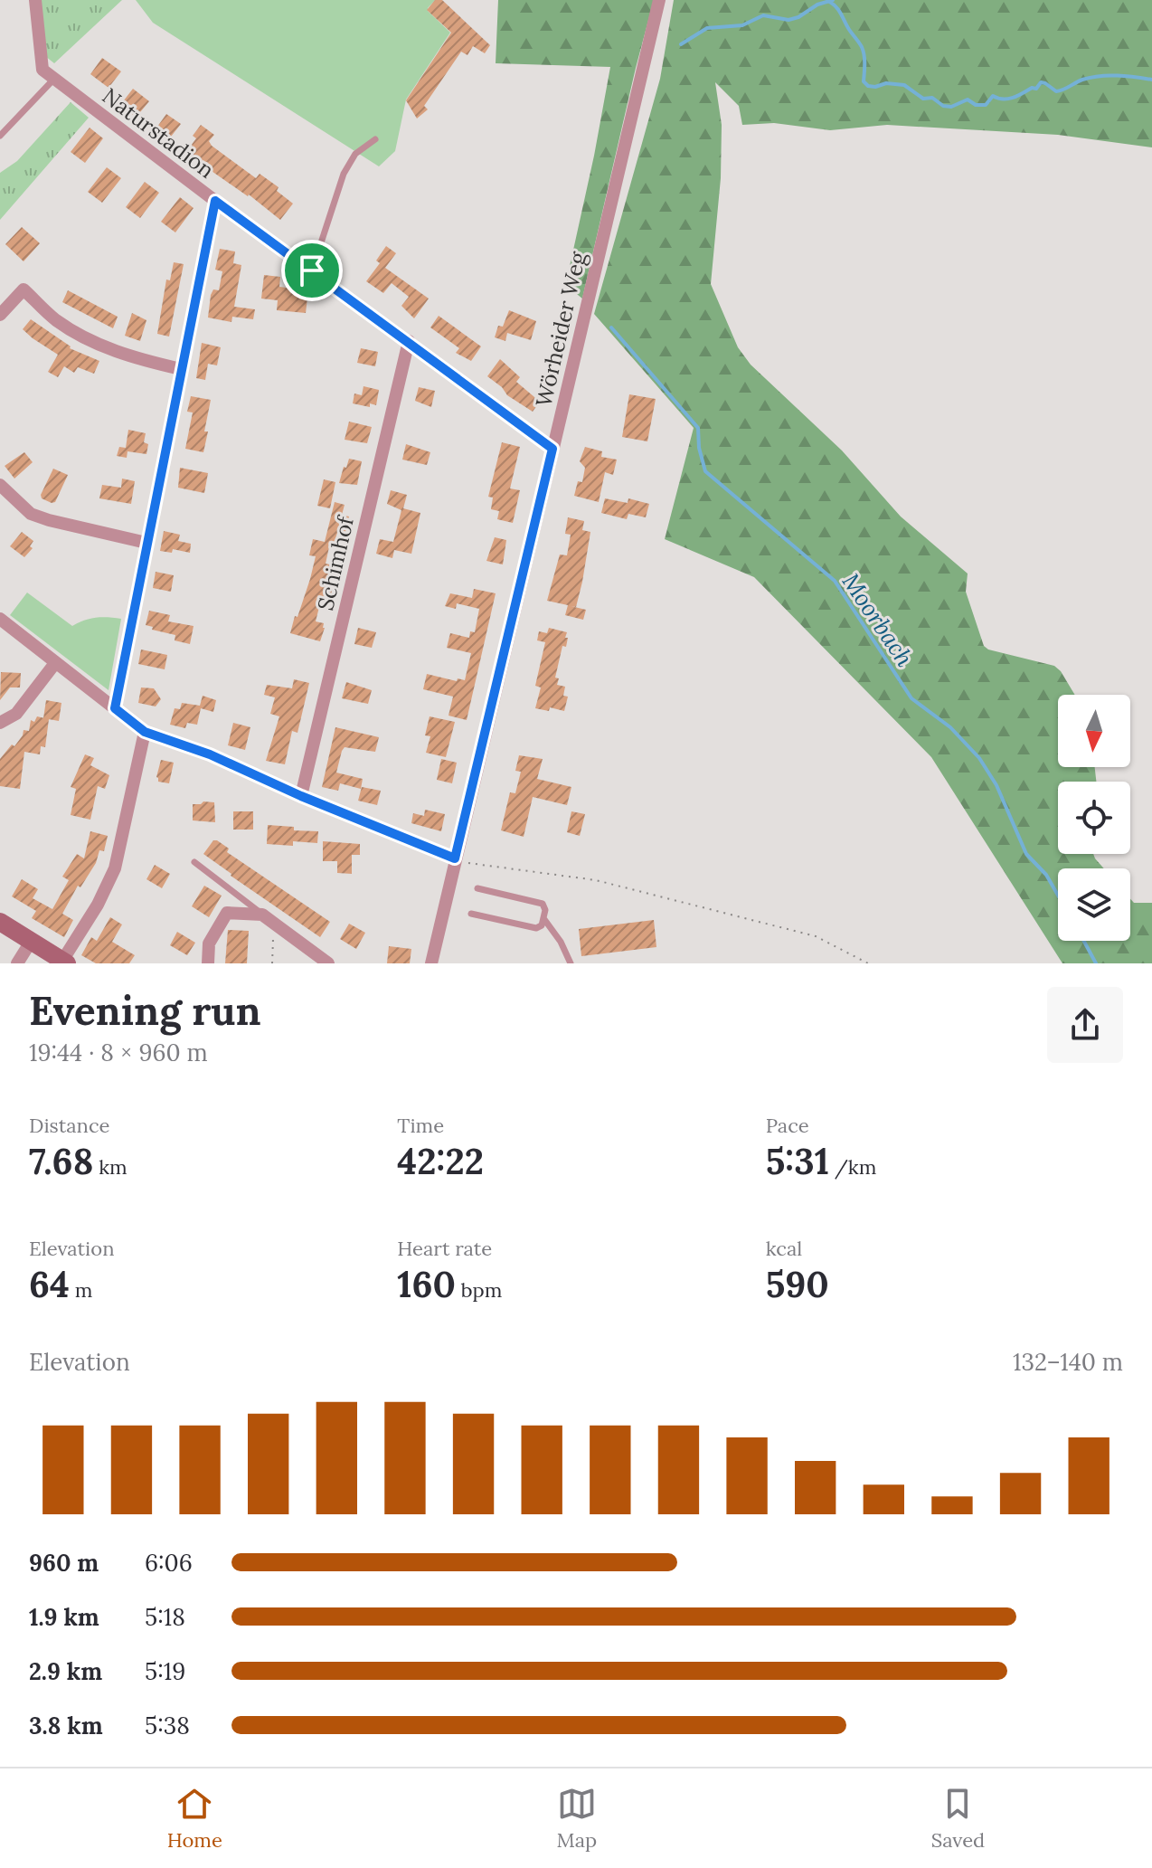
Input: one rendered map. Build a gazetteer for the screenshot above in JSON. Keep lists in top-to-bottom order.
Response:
{
  "streets": {
    "street": ["Naturstadion", "Wörheider Weg", "Schimhof"]
  },
  "crossings": [
    ["Naturstadion", "Wörheider Weg"],
    ["Naturstadion", "Schimhof"]
  ],
  "water": ["Moorbach"],
  "north": "bottom",
  "page": {
    "heading": ["Evening run", "19:44 · 8 × 960 m"],
    "stats": [
      ["Distance", "7.68 km"],
      ["Time", "42:22"],
      ["Pace", "5:31 /km"],
      ["Elevation", "64 m"],
      ["Heart rate", "160 bpm"],
      ["kcal", "590"]
    ],
    "chart": ["Elevation", "132–140 m"],
    "list": [
      {
        "name": "960 m",
        "note": "6:06"
      },
      {
        "name": "1.9 km",
        "note": "5:18"
      },
      {
        "name": "2.9 km",
        "note": "5:19"
      },
      {
        "name": "3.8 km",
        "note": "5:38"
      }
    ],
    "tabs": ["Home", "Map", "Saved"]
  }
}
